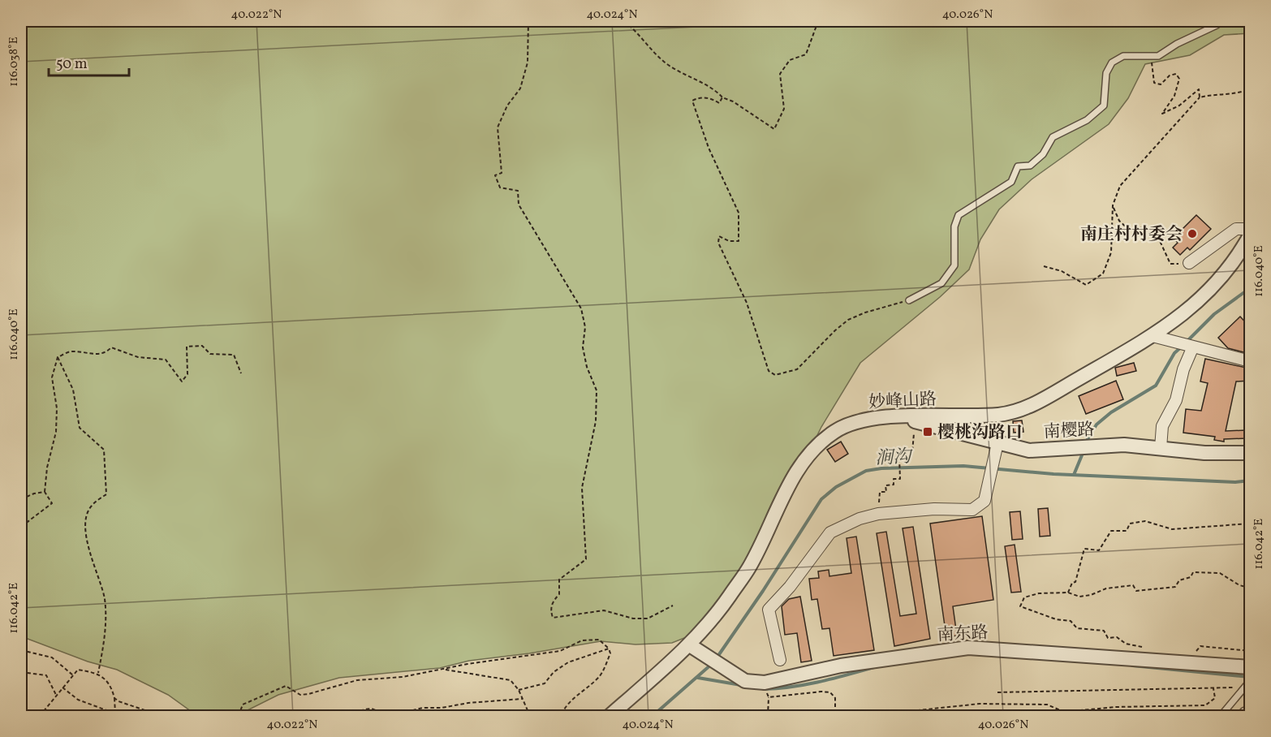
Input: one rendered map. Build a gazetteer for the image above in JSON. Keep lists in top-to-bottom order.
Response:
{
  "streets": {
    "street": ["妙峰山路", "南樱路", "南东路"]
  },
  "crossings": [
    ["妙峰山路", "南樱路"],
    ["妙峰山路", "南东路"]
  ],
  "water": ["涧沟"],
  "places": {
    "other": ["南庄村村委会"],
    "transit": ["樱桃沟路口"]
  },
  "scale_bar": "50 m",
  "coordinates": [
    "40.022°N",
    "40.024°N",
    "40.026°N",
    "116.038°E",
    "116.040°E",
    "116.042°E"
  ]
}
